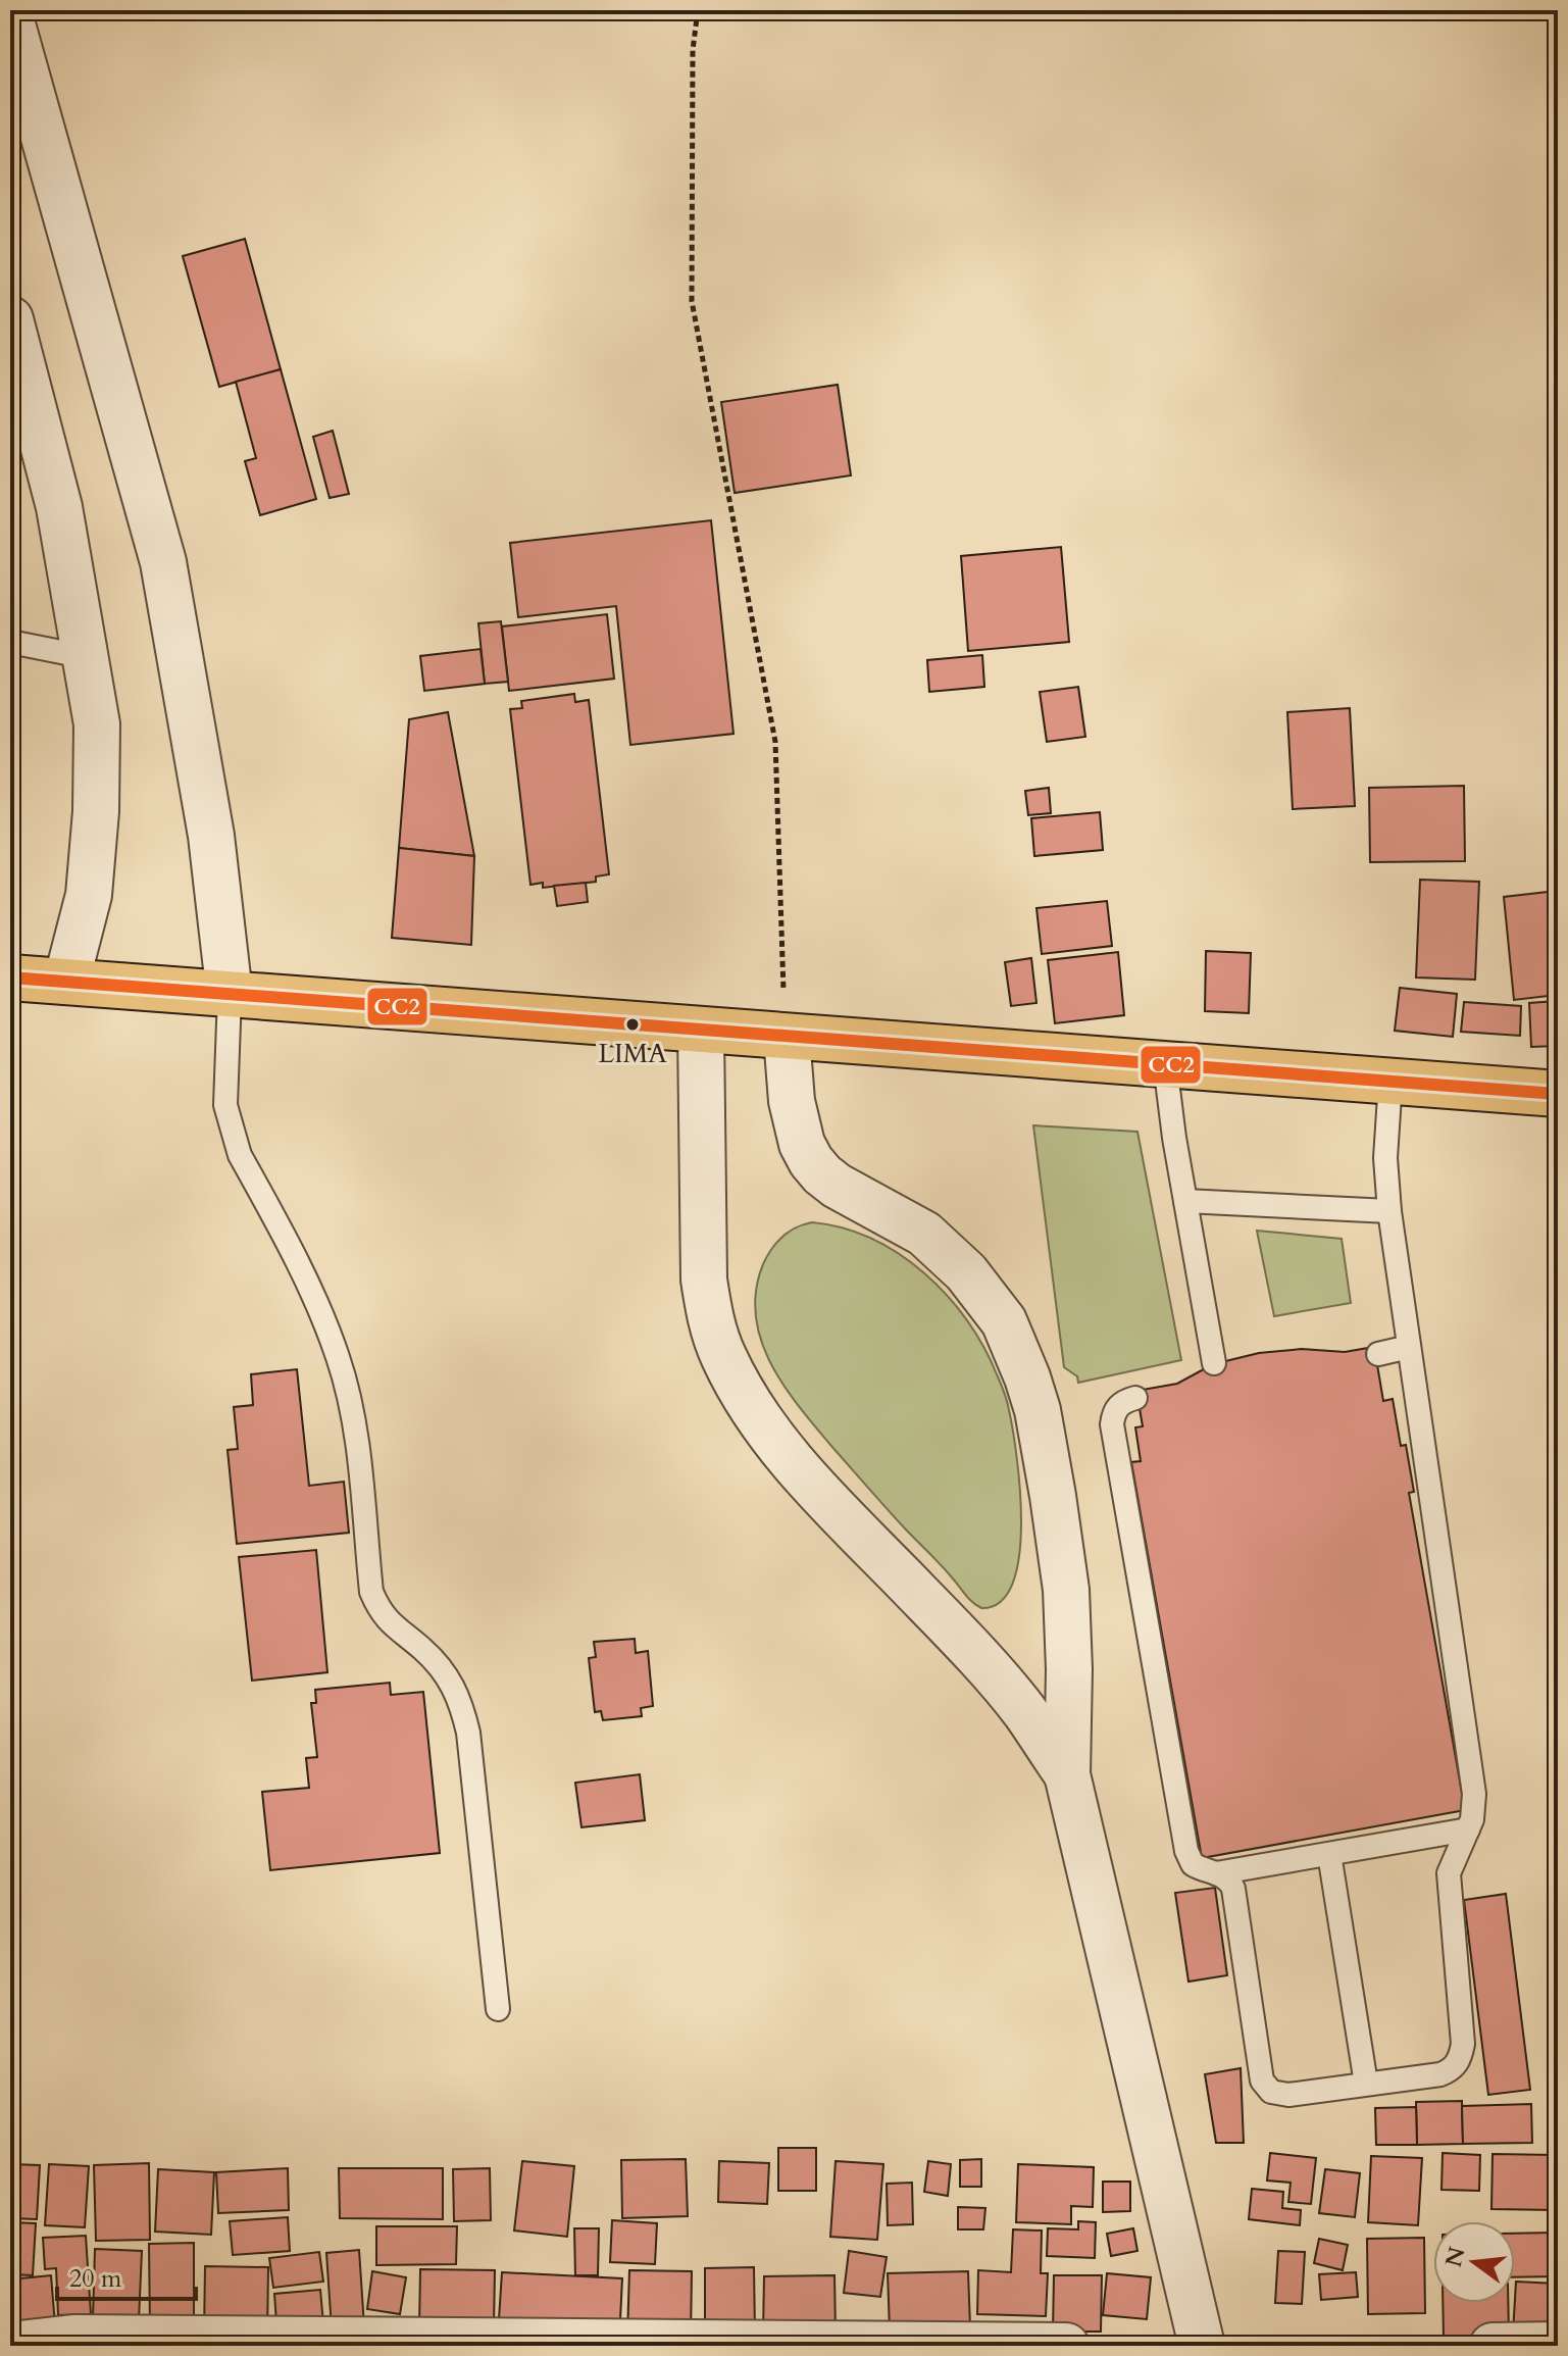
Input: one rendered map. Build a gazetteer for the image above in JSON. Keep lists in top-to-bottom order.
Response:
{
  "places": ["LIMA"],
  "lines": ["transit line CC2"],
  "scale_bar": "20 m",
  "north": "left"
}
